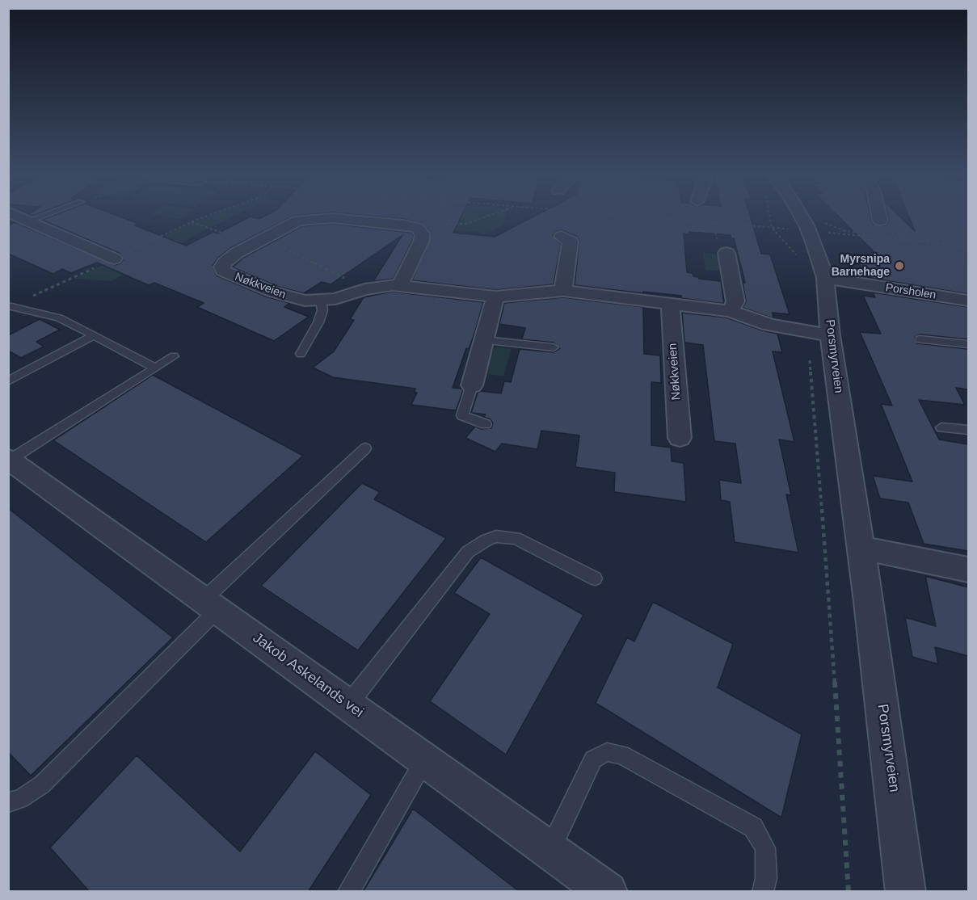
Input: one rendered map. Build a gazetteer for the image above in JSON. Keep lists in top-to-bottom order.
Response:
{
  "streets": {
    "street": [
      "Nøkkveien",
      "Porsholen",
      "Porsmyrveien",
      "Jakob Askelands vei"
    ]
  },
  "crossings": [
    ["Nøkkveien", "Porsmyrveien"],
    ["Porsholen", "Porsmyrveien"]
  ],
  "places": ["Myrsnipa Barnehage"]
}
